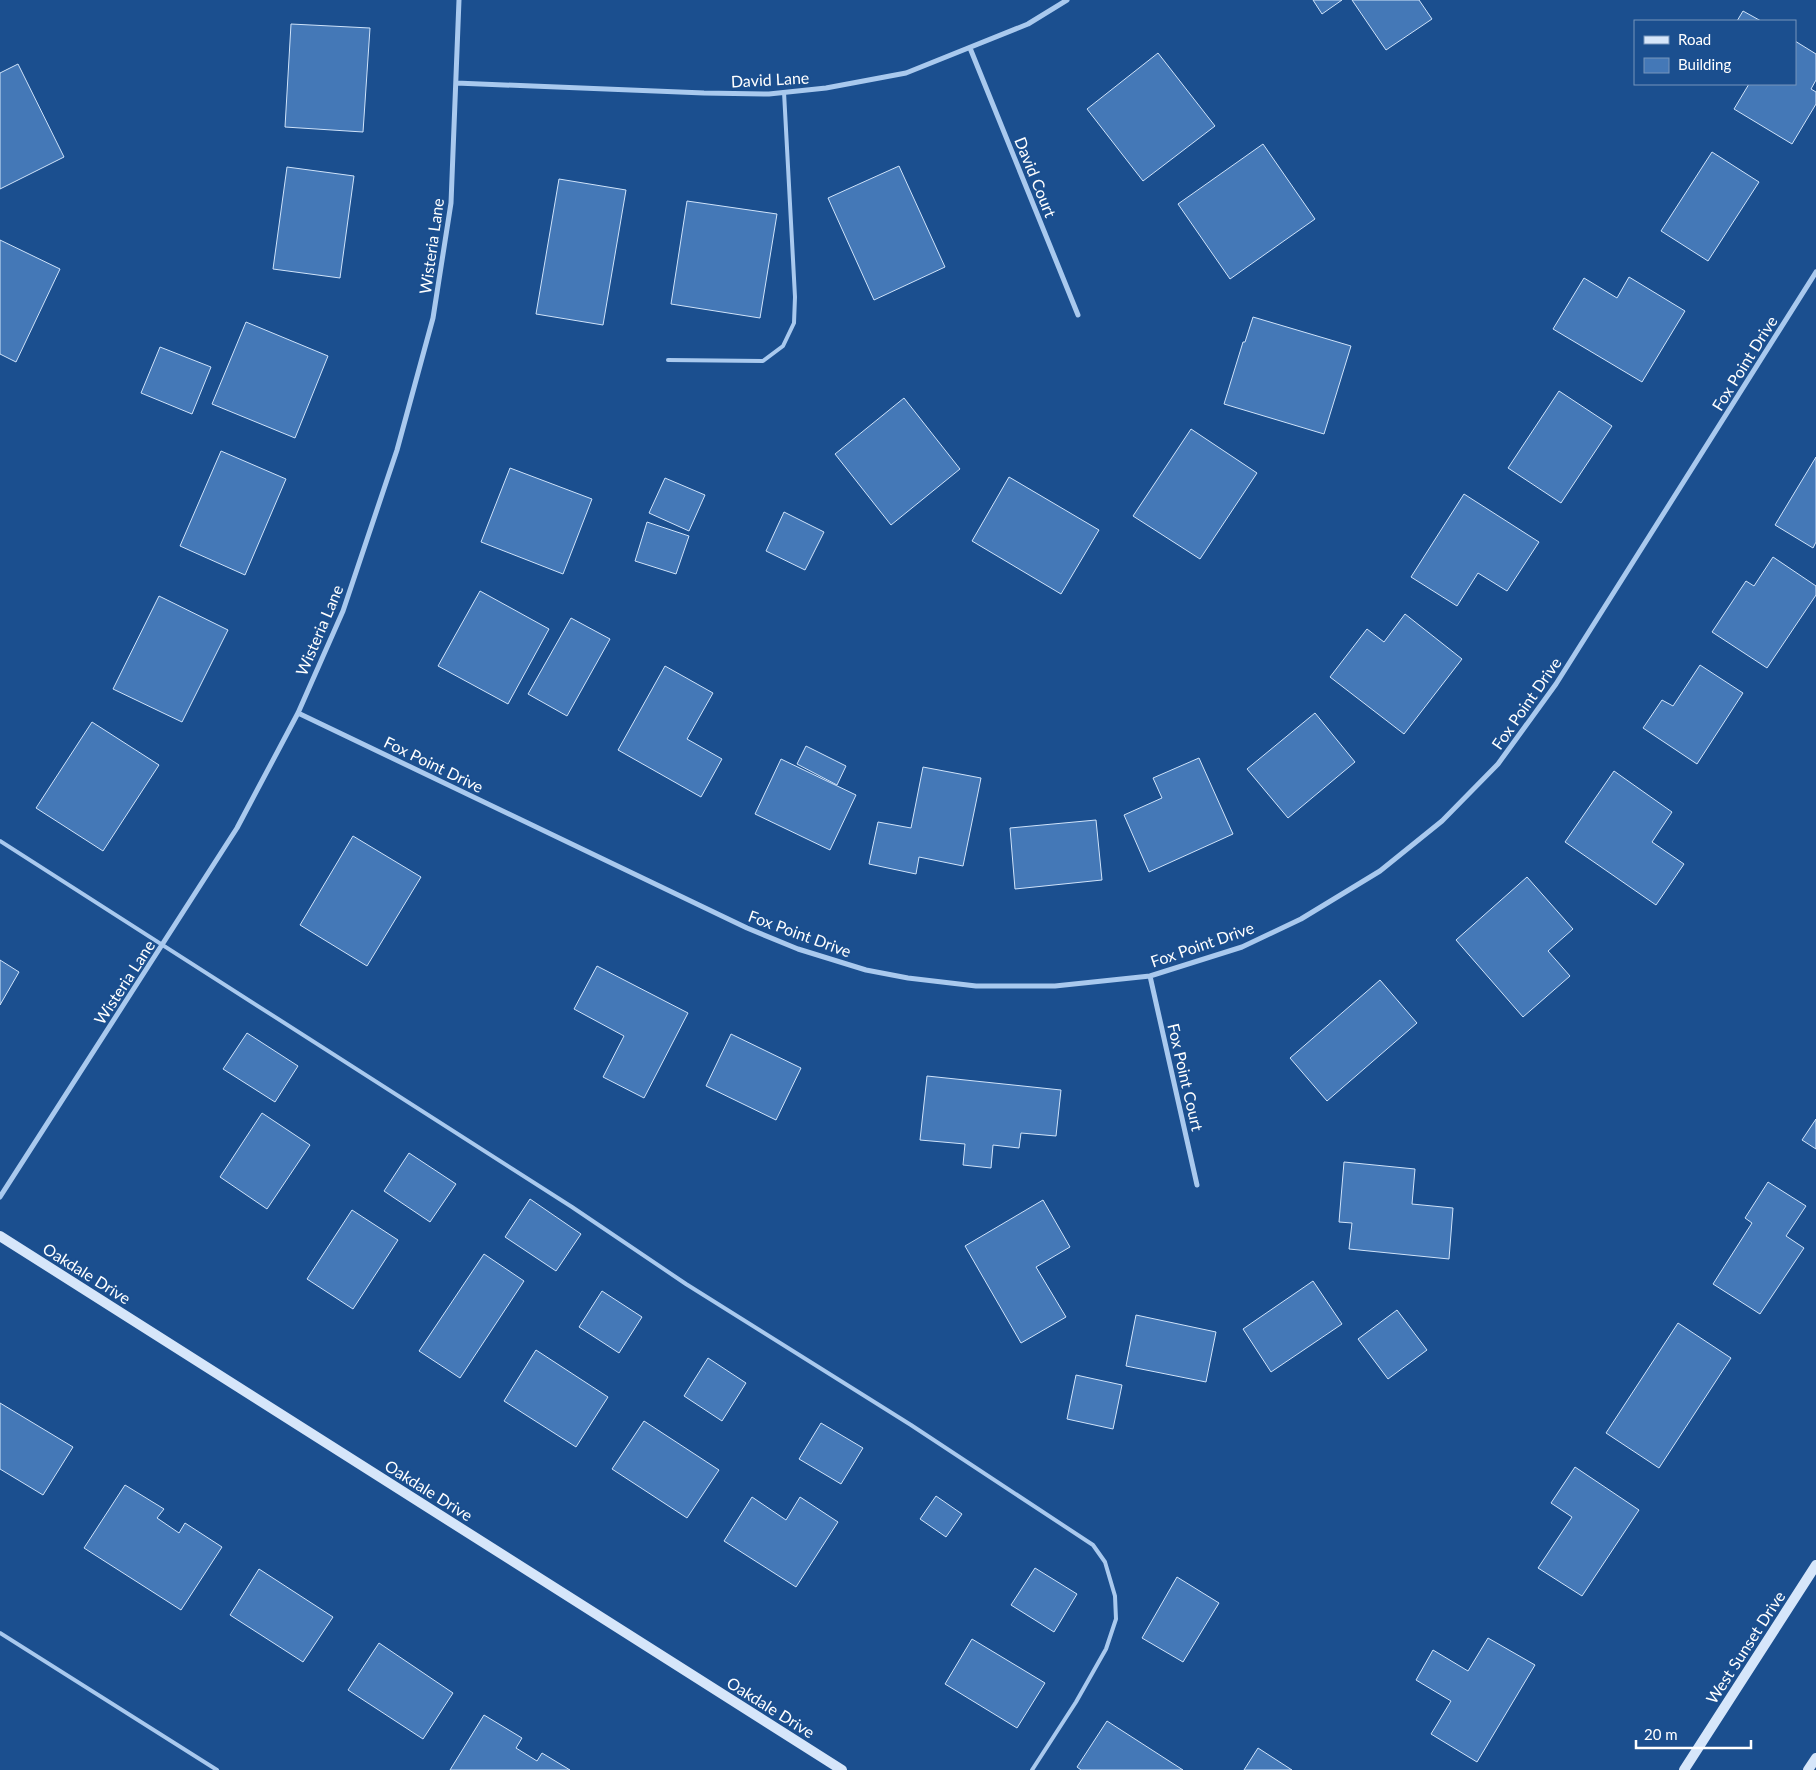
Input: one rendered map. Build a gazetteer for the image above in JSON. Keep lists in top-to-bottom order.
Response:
{
  "streets": {
    "street": [
      "David Lane",
      "David Court",
      "Wisteria Lane",
      "Fox Point Drive",
      "Fox Point Court",
      "Oakdale Drive",
      "West Sunset Drive"
    ]
  },
  "crossings": [
    ["David Lane", "David Court"],
    ["David Lane", "Wisteria Lane"],
    ["Wisteria Lane", "Fox Point Drive"],
    ["Fox Point Drive", "Fox Point Court"]
  ],
  "legend": ["Road", "Building"],
  "scale_bar": "20 m"
}
